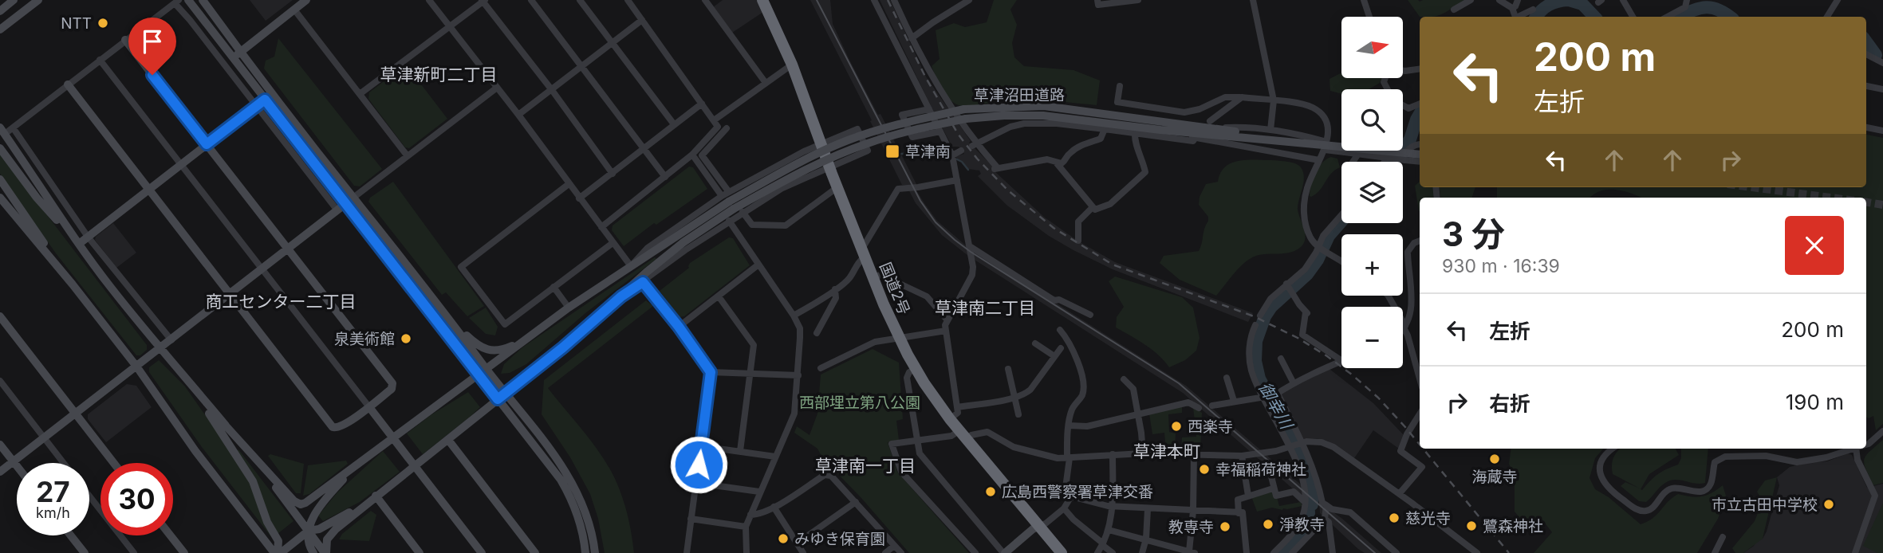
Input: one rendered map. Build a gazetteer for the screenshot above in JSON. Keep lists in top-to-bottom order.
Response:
{
  "streets": {
    "highway": ["国道2号"],
    "street": ["草津沼田道路"]
  },
  "districts": [
    "草津新町二丁目",
    "商工センター二丁目",
    "草津南二丁目",
    "草津本町",
    "草津南一丁目"
  ],
  "water": ["御幸川"],
  "parks": ["西部埋立第八公園"],
  "places": {
    "other": [
      "NTT",
      "泉美術館",
      "西楽寺",
      "海蔵寺",
      "幸福稲荷神社",
      "広島西警察署草津交番",
      "市立古田中学校",
      "慈光寺",
      "淨教寺",
      "鷺森神社",
      "教専寺",
      "みゆき保育園"
    ],
    "transit": ["草津南"]
  },
  "north": "right",
  "page": {
    "map_buttons": ["+", "−"],
    "turn": ["200 m", "左折"],
    "heading": ["3 分", "930 m · 16:39"],
    "list": [
      {
        "name": "左折",
        "value": "200 m"
      },
      {
        "name": "右折",
        "value": "190 m"
      }
    ],
    "speed": "27 km/h",
    "limit": "30"
  }
}
